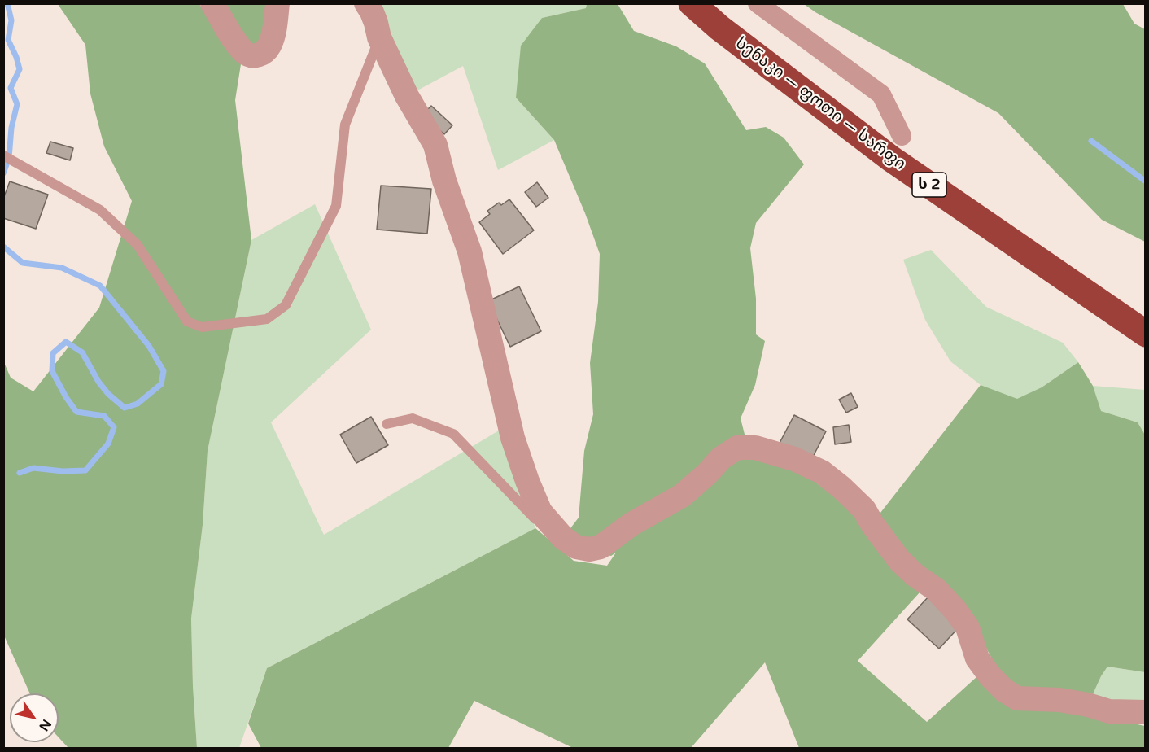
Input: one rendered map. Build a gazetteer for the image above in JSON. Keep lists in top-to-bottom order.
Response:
{
  "streets": {
    "highway": ["სენაკი — ფოთი — სარფი", "ს 2"]
  },
  "north": "bottom right"
}
